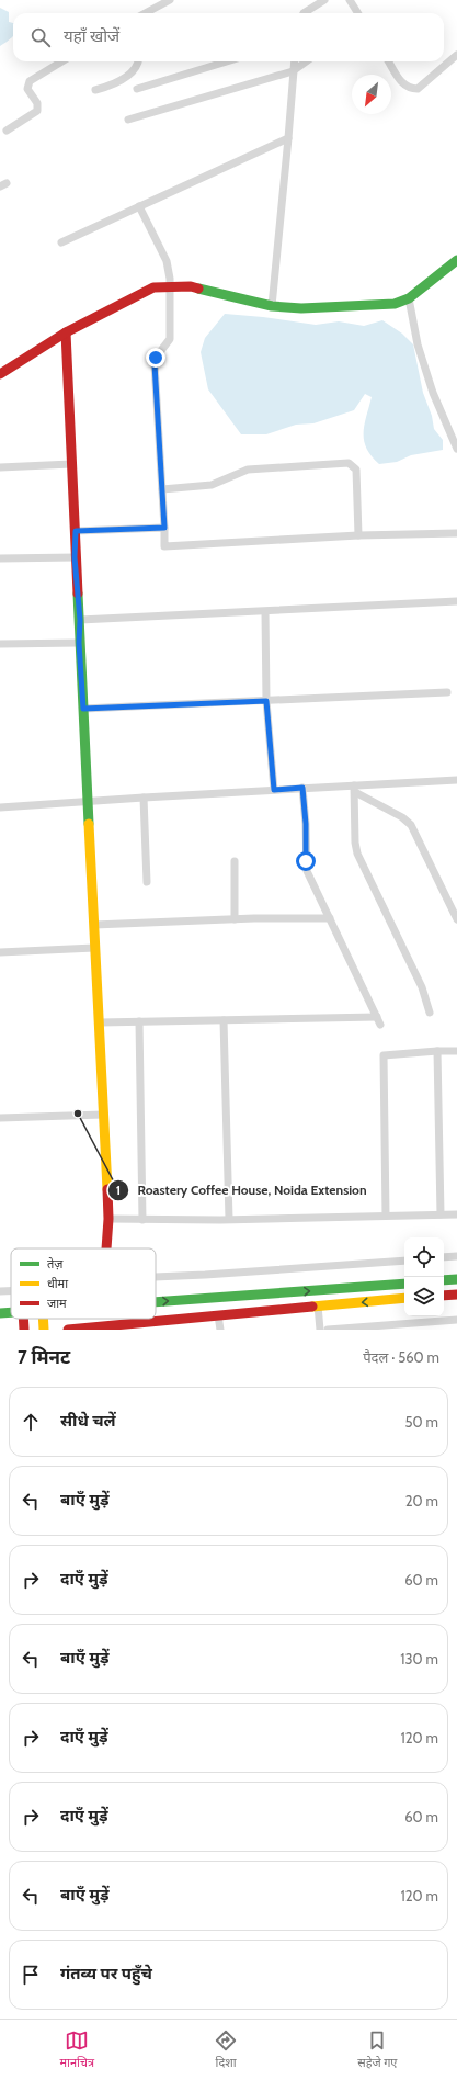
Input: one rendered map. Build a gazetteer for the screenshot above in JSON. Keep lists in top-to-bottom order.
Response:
{
  "places": ["Roastery Coffee House, Noida Extension"],
  "legend": ["तेज़", "धीमा", "जाम"],
  "north": "bottom left",
  "page": {
    "search": "यहाँ खोजें",
    "heading": ["7 मिनट", "पैदल · 560 m"],
    "list": [
      ["सीधे चलें", "50 m"],
      ["बाएँ मुड़ें", "20 m"],
      ["दाएँ मुड़ें", "60 m"],
      ["बाएँ मुड़ें", "130 m"],
      ["दाएँ मुड़ें", "120 m"],
      ["दाएँ मुड़ें", "60 m"],
      ["बाएँ मुड़ें", "120 m"],
      "गंतव्य पर पहुँचे"
    ],
    "nav": ["मानचित्र", "दिशा", "सहेजे गए"]
  }
}
